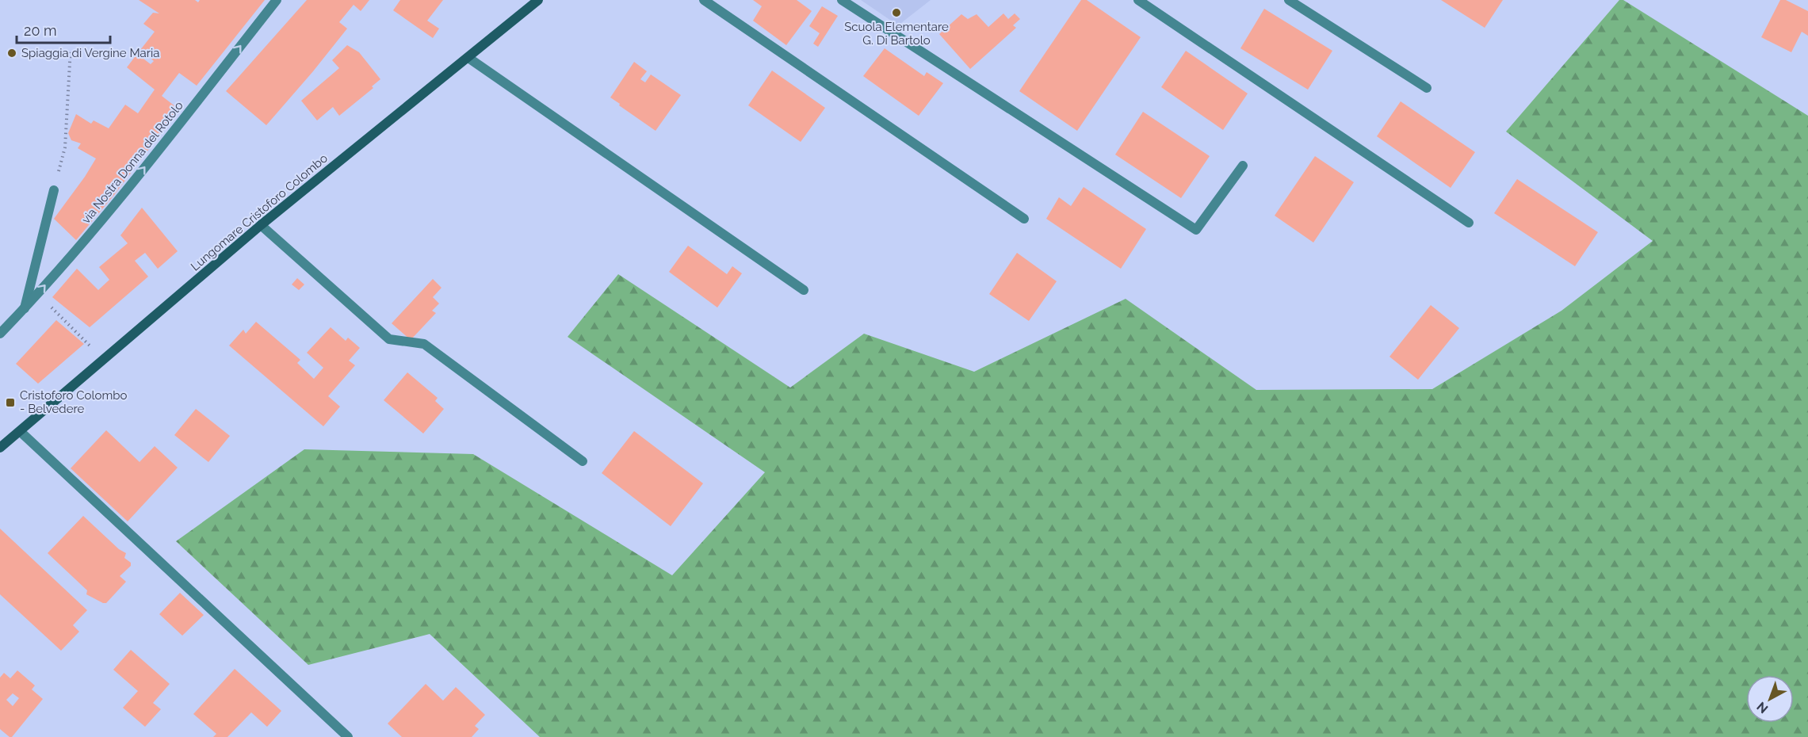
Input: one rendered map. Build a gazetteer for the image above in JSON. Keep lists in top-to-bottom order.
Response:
{
  "streets": {
    "main road": ["Lungomare Cristoforo Colombo"],
    "street": ["via Nostra Donna del Rotolo"]
  },
  "one_way": ["via Nostra Donna del Rotolo"],
  "places": {
    "other": ["Scuola Elementare G. Di Bartolo", "Spiaggia di Vergine Maria"],
    "transit": ["Cristoforo Colombo - Belvedere"]
  },
  "scale_bar": "20 m",
  "north": "bottom left"
}
